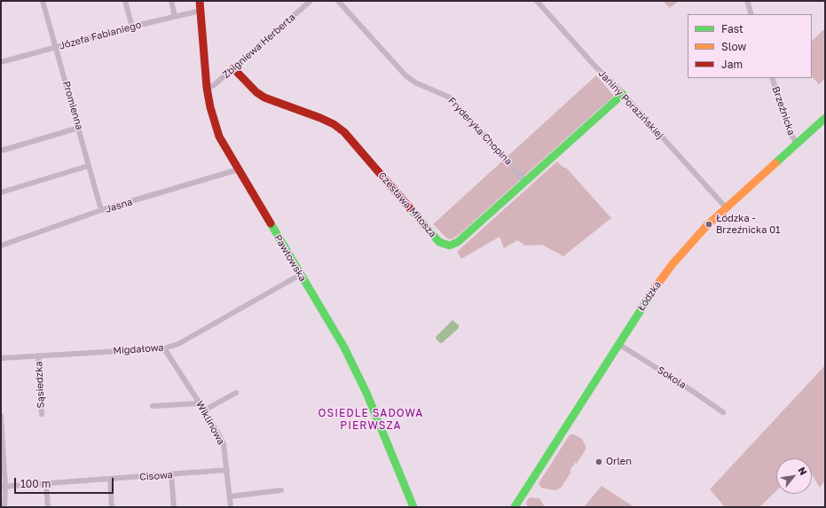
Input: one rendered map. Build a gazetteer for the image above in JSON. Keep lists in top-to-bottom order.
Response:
{
  "streets": {
    "street": [
      "Józefa Fabianiego",
      "Zbigniewa Herberta",
      "Janiny Porazińskiej",
      "Promienna",
      "Brzeźnicka",
      "Fryderyka Chopina",
      "Czesława Miłosza",
      "Jasna",
      "Pawłowska",
      "Łódzka",
      "Migdałowa",
      "Sokola",
      "Sąsiedzka",
      "Wiklinowa",
      "Cisowa"
    ]
  },
  "crossings": [
    ["Józefa Fabianiego", "Promienna"],
    ["Józefa Fabianiego", "Pawłowska"],
    ["Zbigniewa Herberta", "Czesława Miłosza"],
    ["Zbigniewa Herberta", "Pawłowska"],
    ["Janiny Porazińskiej", "Czesława Miłosza"],
    ["Janiny Porazińskiej", "Łódzka"],
    ["Promienna", "Jasna"],
    ["Brzeźnicka", "Łódzka"],
    ["Fryderyka Chopina", "Czesława Miłosza"],
    ["Jasna", "Pawłowska"],
    ["Pawłowska", "Migdałowa"],
    ["Łódzka", "Sokola"],
    ["Migdałowa", "Sąsiedzka"],
    ["Migdałowa", "Wiklinowa"],
    ["Wiklinowa", "Cisowa"]
  ],
  "districts": ["OSIEDLE SADOWA PIERWSZA"],
  "places": ["Łódzka - Brzeźnicka 01", "Orlen"],
  "legend": ["Fast", "Slow", "Jam"],
  "scale_bar": "100 m",
  "north": "top right"
}
